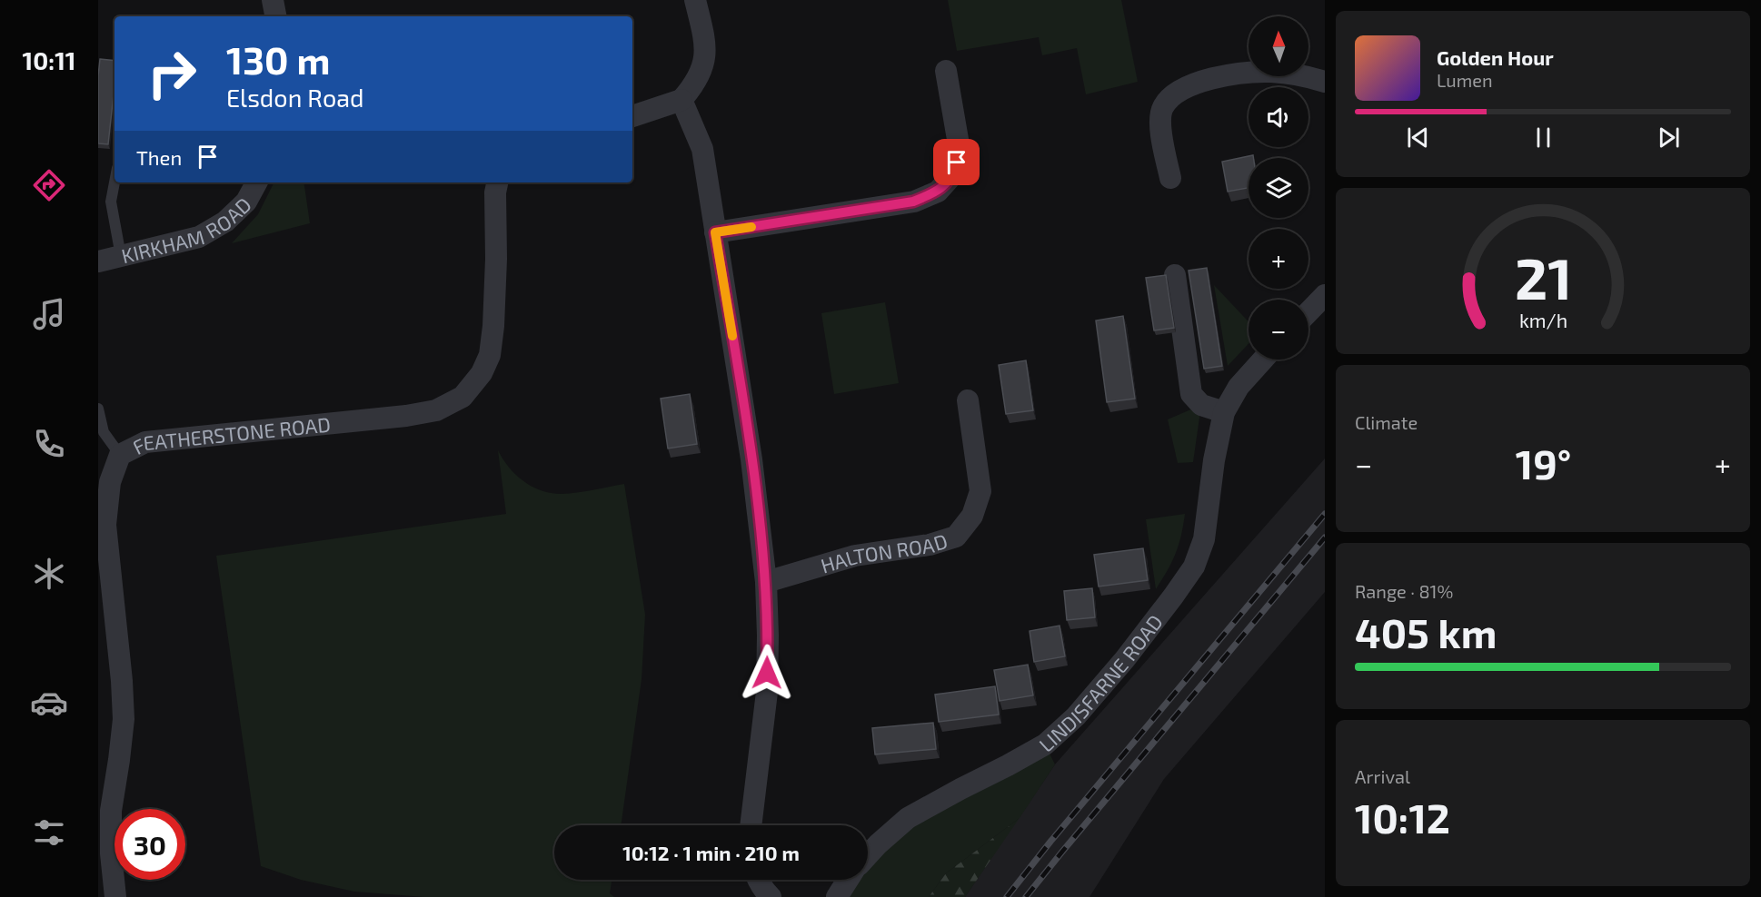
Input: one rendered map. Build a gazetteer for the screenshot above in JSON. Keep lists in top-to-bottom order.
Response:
{
  "streets": {
    "street": [
      "KIRKHAM ROAD",
      "FEATHERSTONE ROAD",
      "HALTON ROAD",
      "LINDISFARNE ROAD"
    ]
  },
  "north": "top",
  "page": {
    "tabs": "10:11",
    "map_buttons": ["+", "−"],
    "turn": ["130 m", "Elsdon Road"],
    "song": ["Golden Hour", "Lumen"],
    "then": "Then",
    "tile": [
      "Climate",
      ["Range · 81%", "405 km"],
      ["Arrival", "10:12"]
    ],
    "heat": ["−", "19°", "+"],
    "limit": "30",
    "trip": "10:12 · 1 min · 210 m",
    "gauge": ["21", "km/h"]
  }
}
